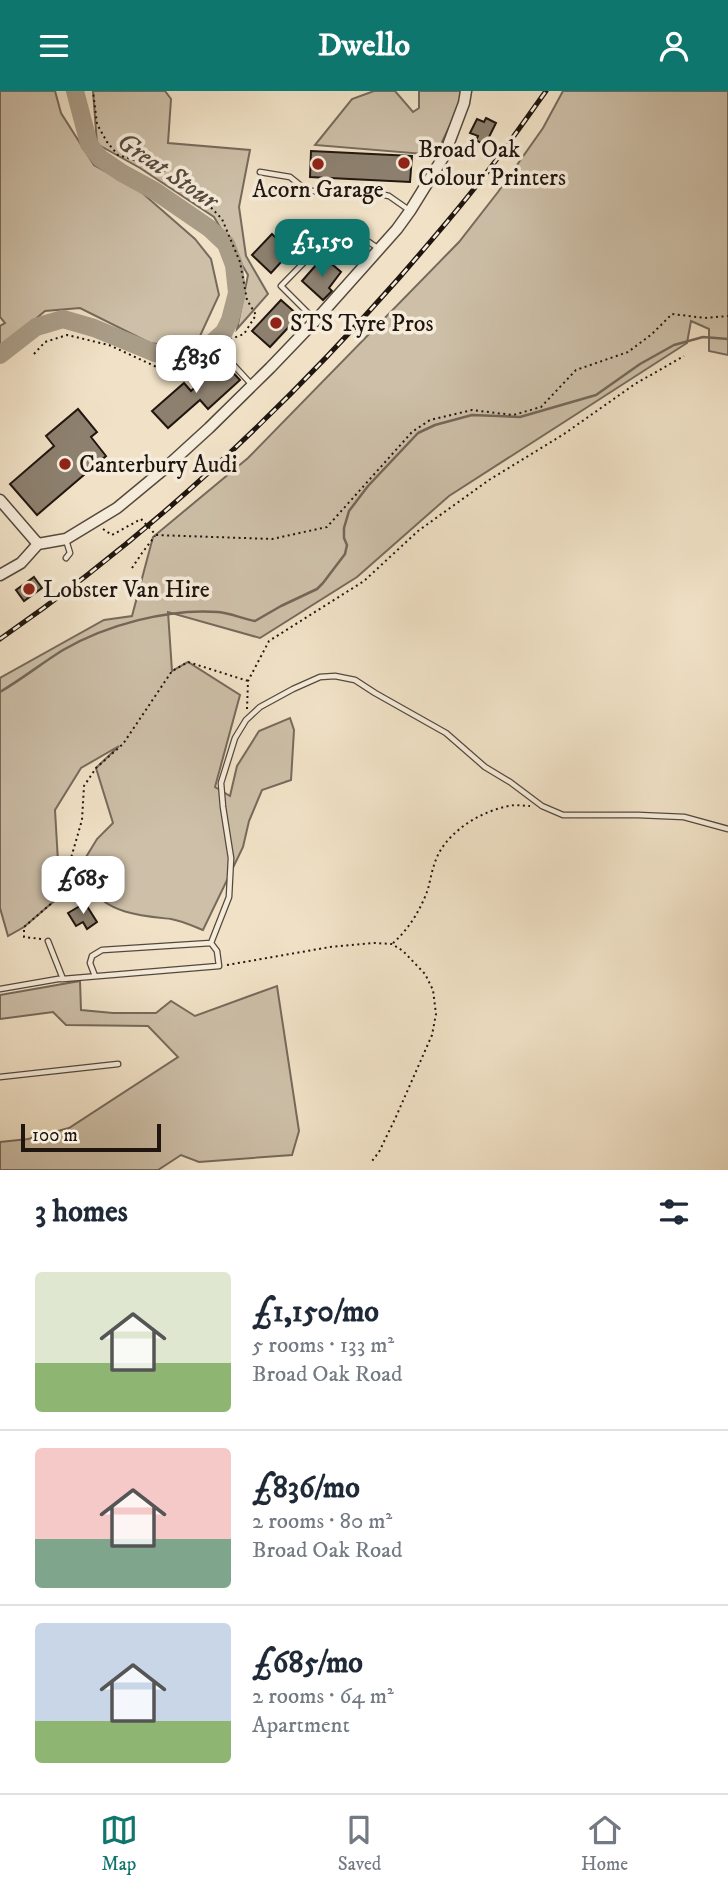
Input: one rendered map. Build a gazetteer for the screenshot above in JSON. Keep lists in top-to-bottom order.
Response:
{
  "water": ["Great Stour"],
  "places": [
    "Broad Oak Colour Printers",
    "Acorn Garage",
    "STS Tyre Pros",
    "Canterbury Audi",
    "Lobster Van Hire"
  ],
  "scale_bar": "100 m",
  "page": {
    "header": "Dwello",
    "price": ["£1,150", "£836", "£685"],
    "scale": "100 m",
    "heading": "3 homes",
    "list": [
      {
        "name": "£1,150/mo",
        "note": "5 rooms · 133 m² · Broad Oak Road"
      },
      {
        "name": "£836/mo",
        "note": "2 rooms · 80 m² · Broad Oak Road"
      },
      {
        "name": "£685/mo",
        "note": "2 rooms · 64 m² · Apartment"
      }
    ],
    "tabs": ["Map", "Saved", "Home"]
  }
}
